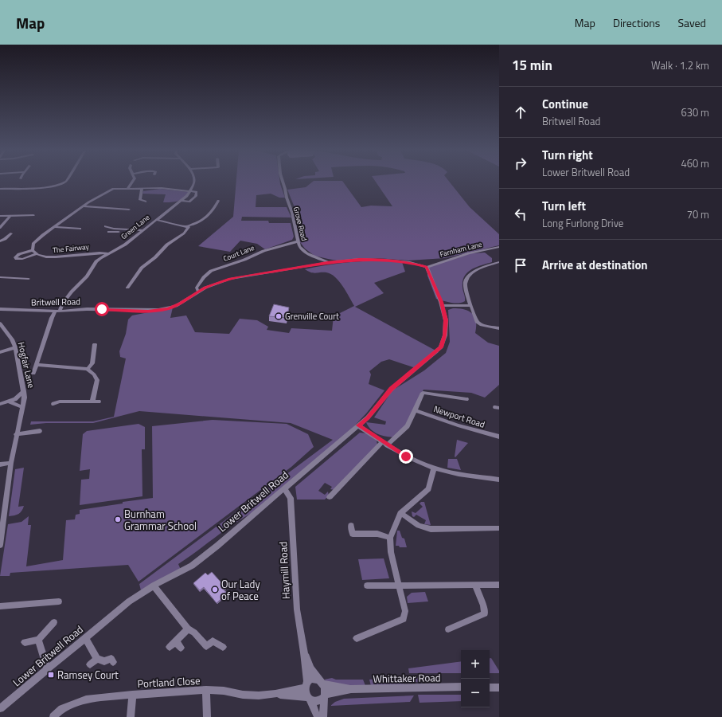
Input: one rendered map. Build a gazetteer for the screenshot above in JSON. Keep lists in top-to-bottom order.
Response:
{
  "streets": {
    "street": [
      "Grove Road",
      "Green Lane",
      "The Fairway",
      "Farnham Lane",
      "Court Lane",
      "Britwell Road",
      "Hogfair Lane",
      "Newport Road",
      "Lower Britwell Road",
      "Haymill Road",
      "Whittaker Road",
      "Portland Close"
    ]
  },
  "crossings": [
    ["Grove Road", "Court Lane"],
    ["Grove Road", "Britwell Road"],
    ["Green Lane", "The Fairway"],
    ["Green Lane", "Britwell Road"],
    ["Farnham Lane", "Britwell Road"],
    ["Farnham Lane", "Lower Britwell Road"],
    ["Court Lane", "Britwell Road"],
    ["Britwell Road", "Lower Britwell Road"],
    ["Lower Britwell Road", "Haymill Road"],
    ["Haymill Road", "Whittaker Road"],
    ["Haymill Road", "Portland Close"],
    ["Whittaker Road", "Portland Close"]
  ],
  "places": {
    "other": ["Grenville Court", "Burnham Grammar School", "Our Lady of Peace"],
    "transit": ["Ramsey Court"]
  },
  "page": {
    "header": "Map",
    "nav": ["Map", "Directions", "Saved"],
    "heading": ["15 min", "Walk · 1.2 km"],
    "list": [
      ["Continue", "Britwell Road", "630 m"],
      ["Turn right", "Lower Britwell Road", "460 m"],
      ["Turn left", "Long Furlong Drive", "70 m"],
      "Arrive at destination"
    ],
    "map_buttons": ["+", "−"]
  }
}
